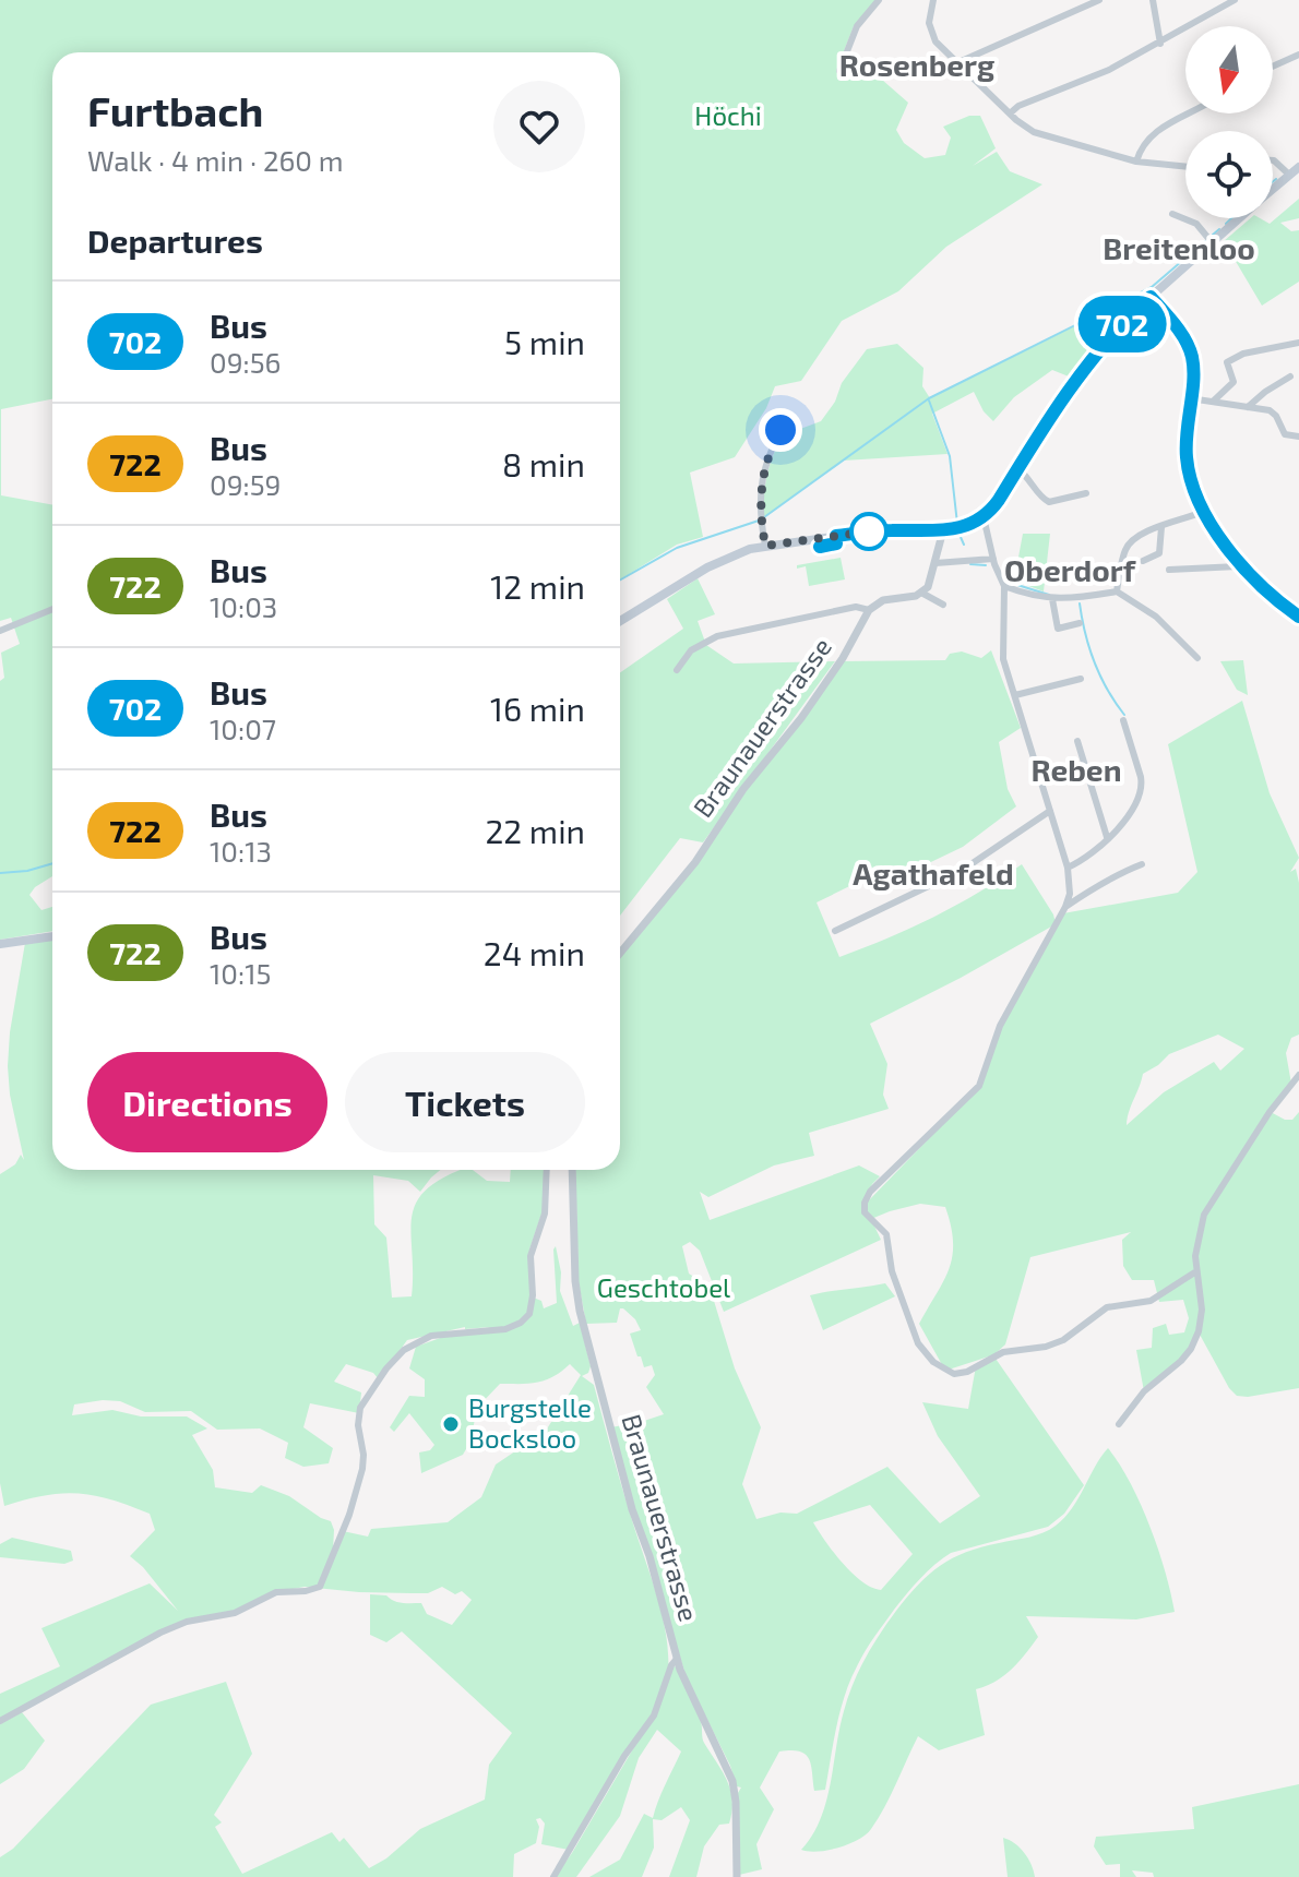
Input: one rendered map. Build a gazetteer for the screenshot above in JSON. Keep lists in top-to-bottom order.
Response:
{
  "streets": {
    "street": ["Braunauerstrasse"]
  },
  "districts": [
    "Rosenberg",
    "Breitenloo",
    "Oberdorf",
    "Reben",
    "Agathafeld"
  ],
  "parks": ["Höchi", "Geschtobel"],
  "places": ["Burgstelle Bocksloo"],
  "lines": ["bus line 702"],
  "north": "bottom",
  "page": {
    "on_map": "702",
    "heading": [
      ["Furtbach", "Walk · 4 min · 260 m"],
      "Departures"
    ],
    "list": [
      {
        "mark": "702",
        "name": "Bus",
        "note": "09:56",
        "value": "5 min"
      },
      {
        "mark": "722",
        "name": "Bus",
        "note": "09:59",
        "value": "8 min"
      },
      {
        "mark": "722",
        "name": "Bus",
        "note": "10:03",
        "value": "12 min"
      },
      {
        "mark": "702",
        "name": "Bus",
        "note": "10:07",
        "value": "16 min"
      },
      {
        "mark": "722",
        "name": "Bus",
        "note": "10:13",
        "value": "22 min"
      },
      {
        "mark": "722",
        "name": "Bus",
        "note": "10:15",
        "value": "24 min"
      }
    ],
    "buttons": ["Directions", "Tickets"]
  }
}
